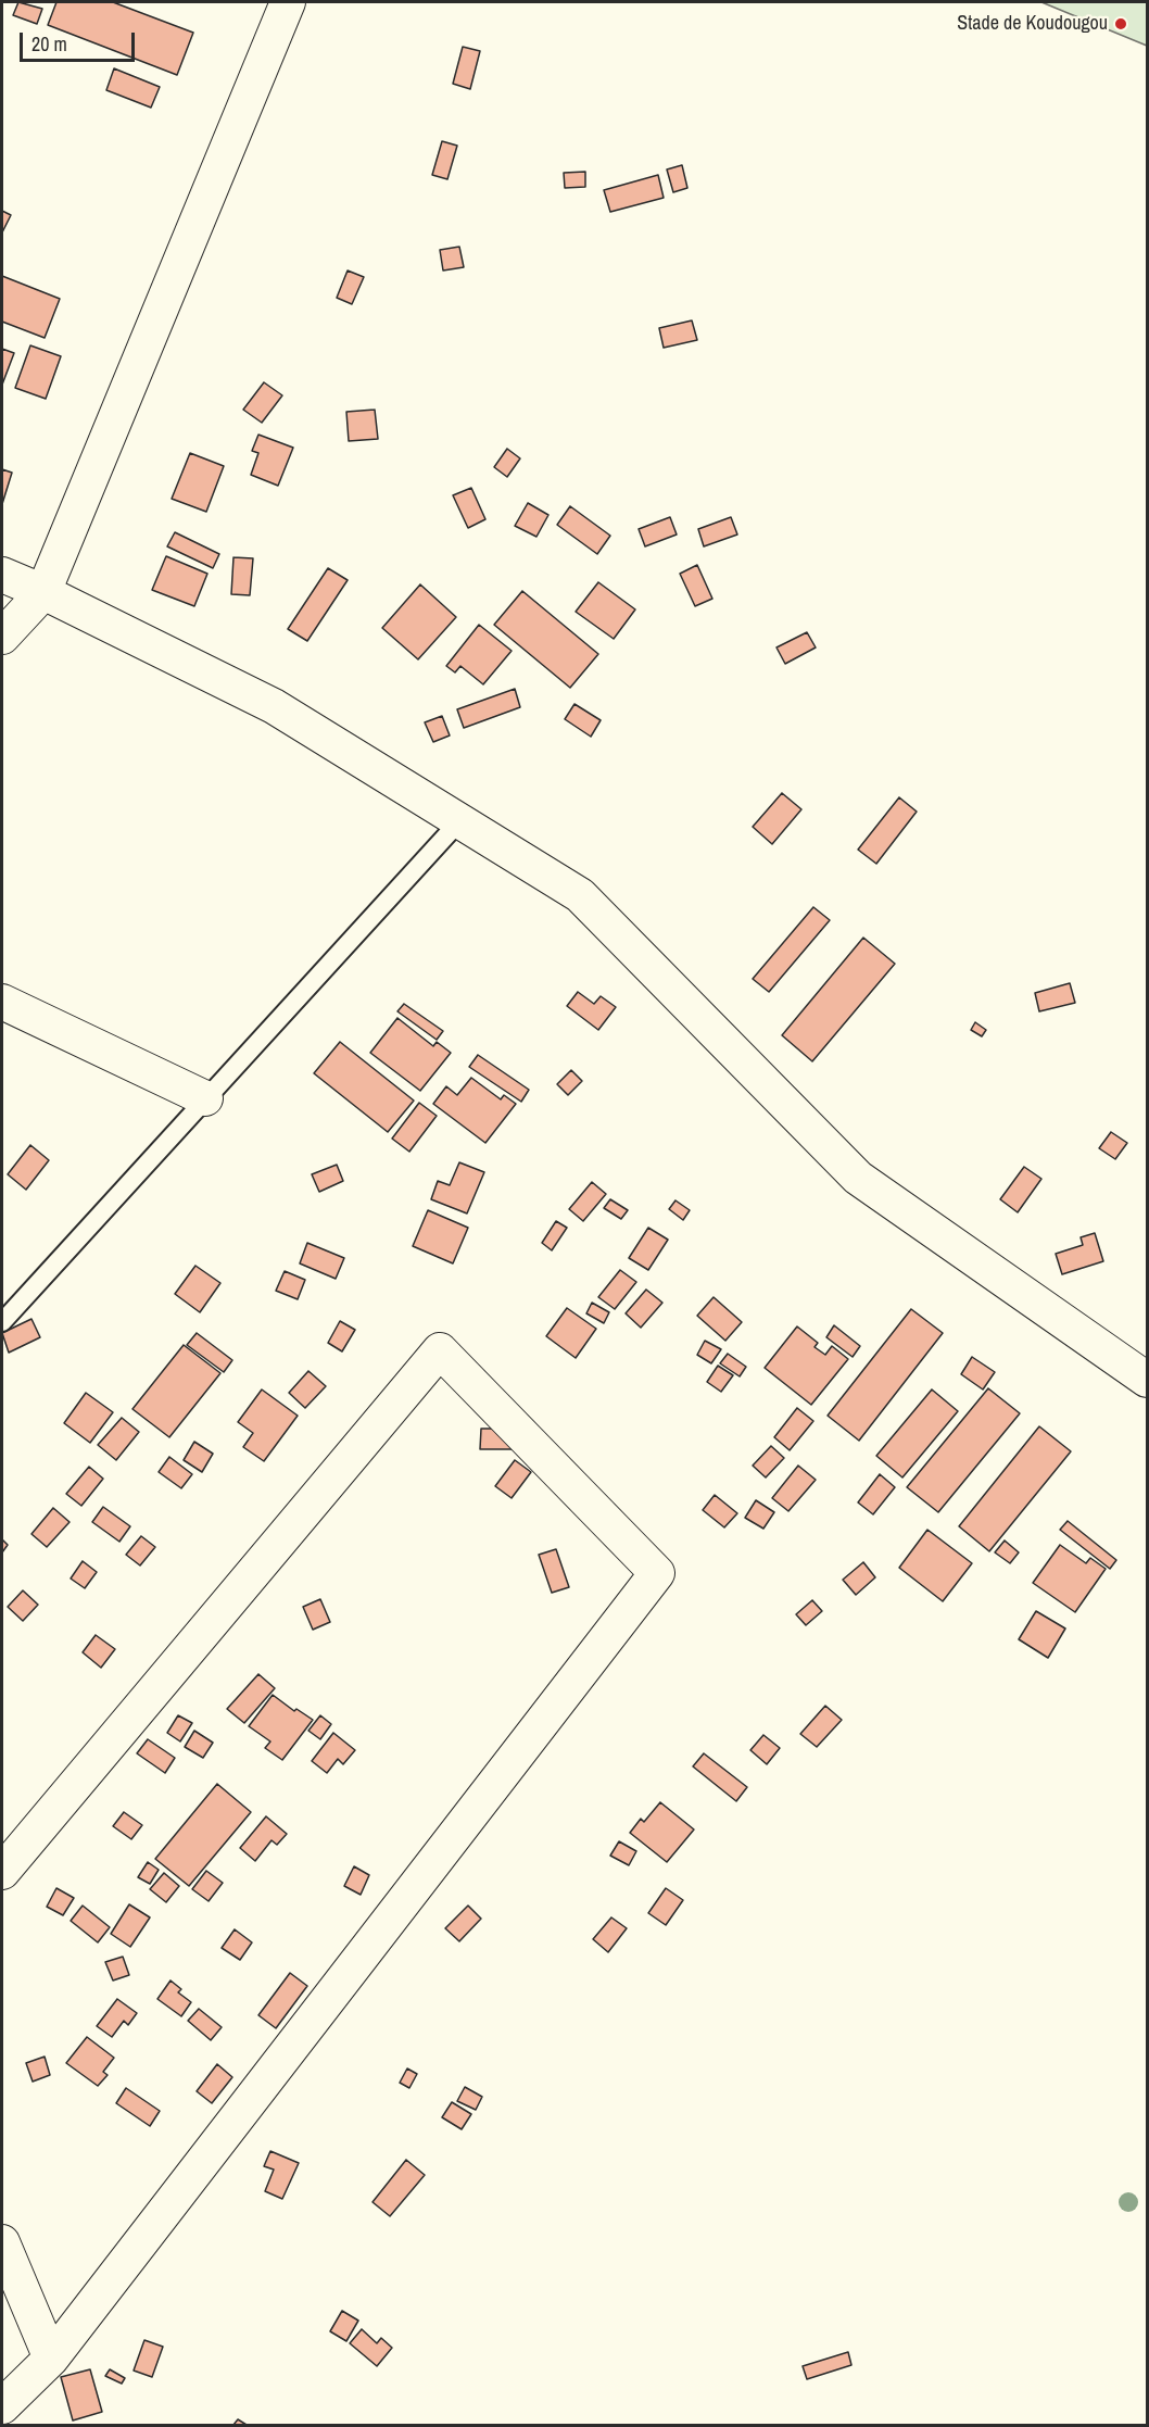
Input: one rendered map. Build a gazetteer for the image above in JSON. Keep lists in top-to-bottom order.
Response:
{
  "places": ["Stade de Koudougou"],
  "scale_bar": "20 m"
}
